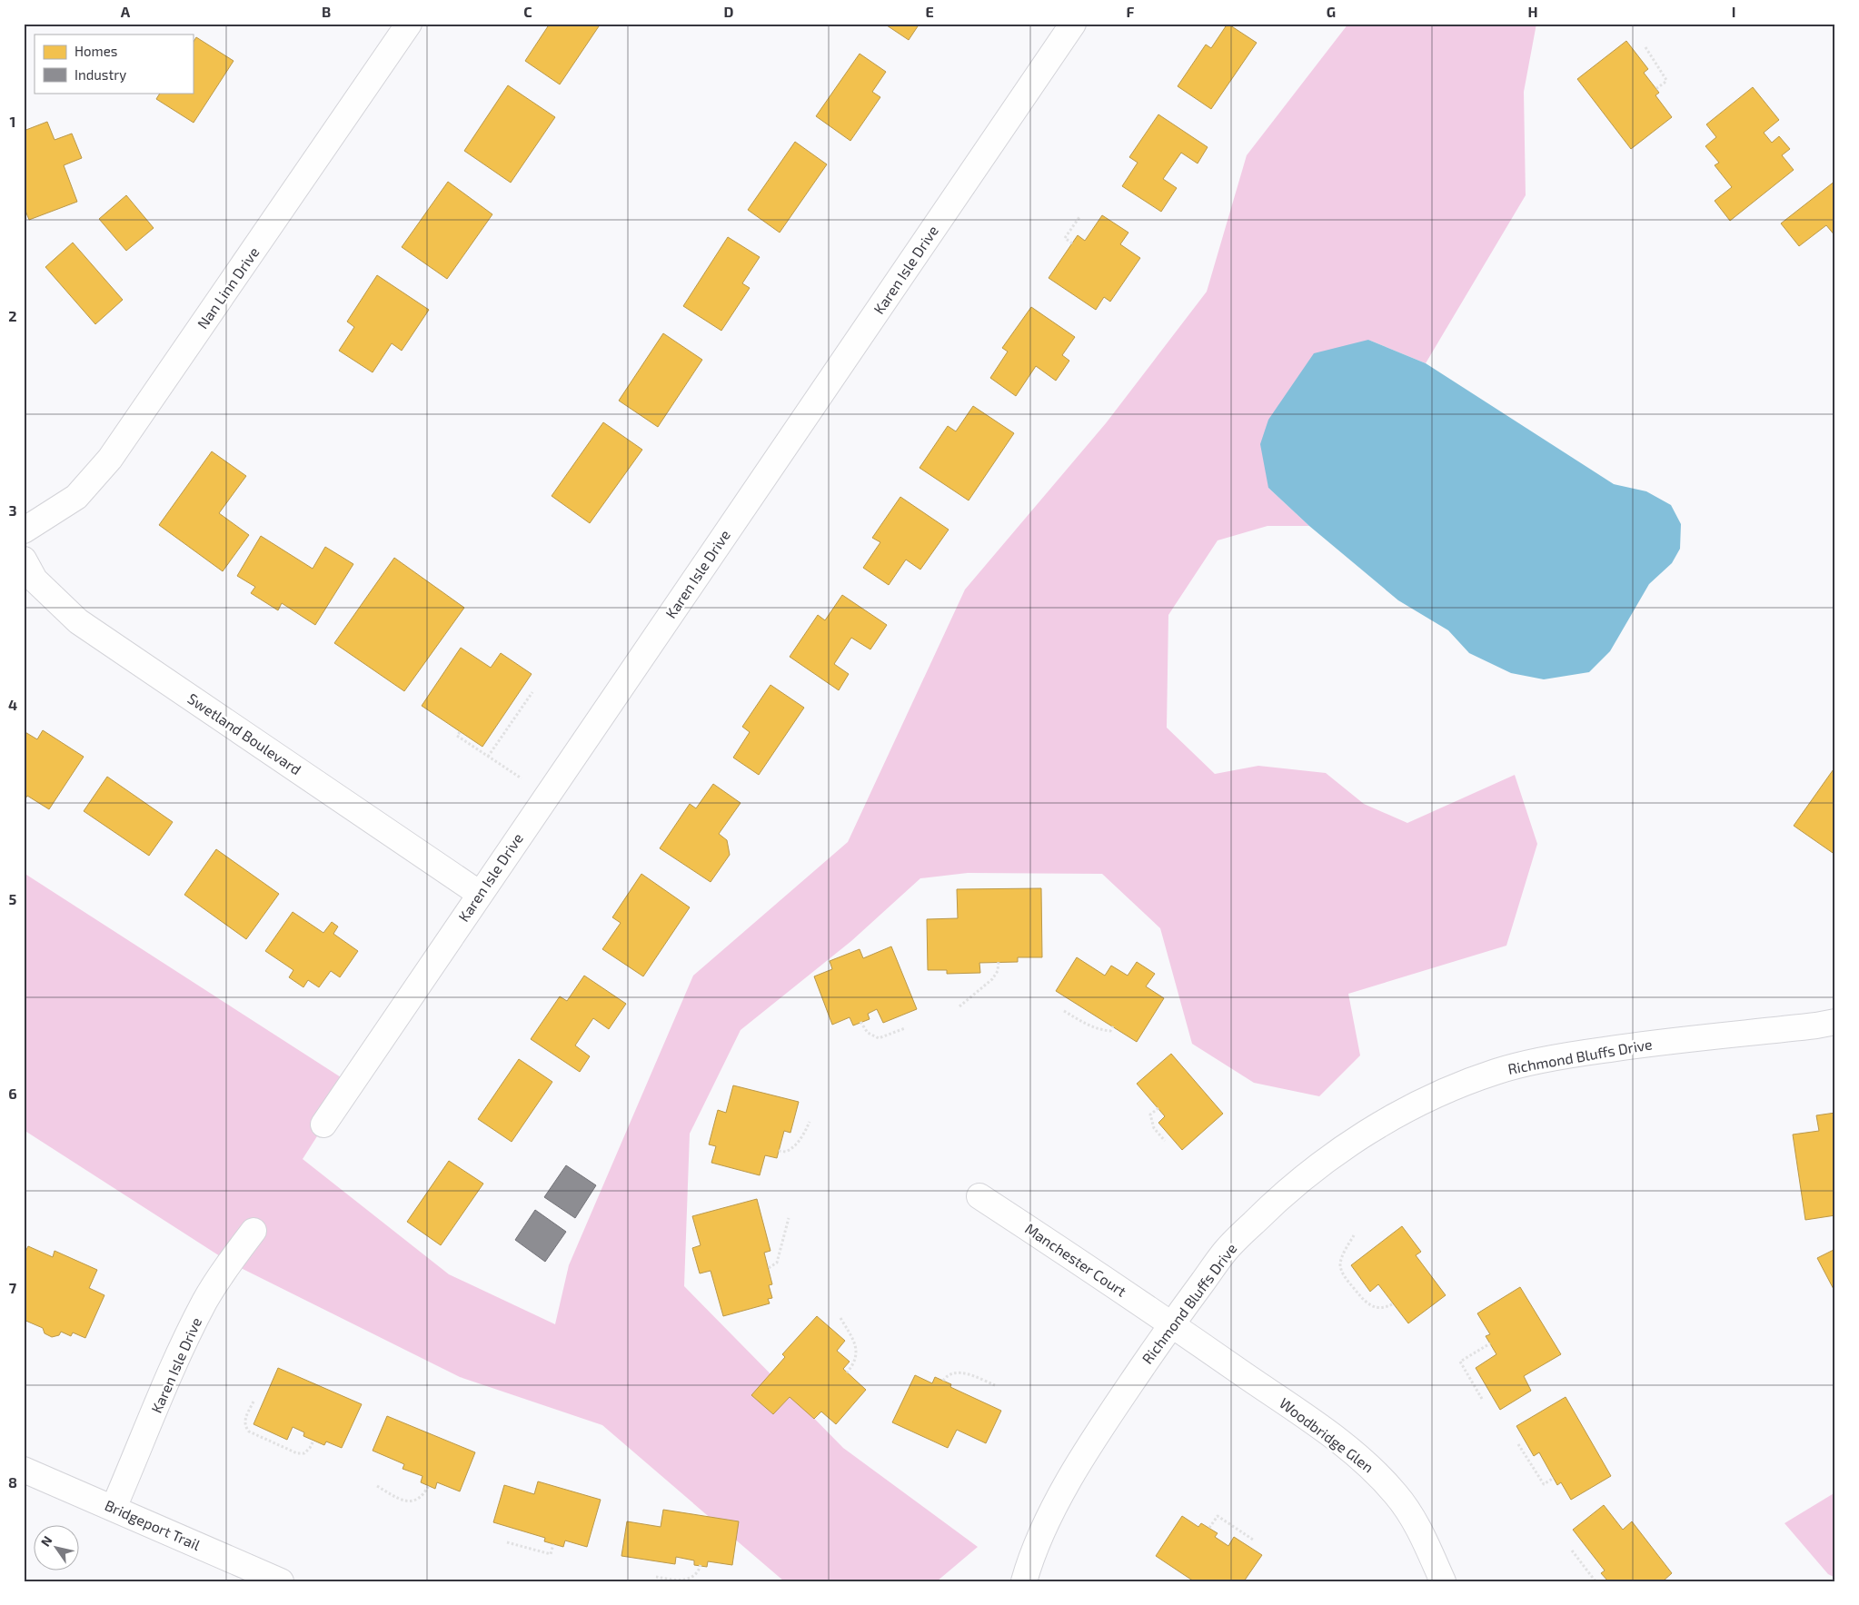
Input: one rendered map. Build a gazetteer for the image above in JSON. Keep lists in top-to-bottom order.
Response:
{
  "streets": {
    "street": [
      "Karen Isle Drive",
      "Nan Linn Drive",
      "Swetland Boulevard",
      "Richmond Bluffs Drive",
      "Manchester Court",
      "Woodbridge Glen",
      "Bridgeport Trail"
    ]
  },
  "crossings": [
    ["Karen Isle Drive", "Swetland Boulevard"],
    ["Karen Isle Drive", "Bridgeport Trail"],
    ["Richmond Bluffs Drive", "Manchester Court"],
    ["Richmond Bluffs Drive", "Woodbridge Glen"],
    ["Manchester Court", "Woodbridge Glen"]
  ],
  "legend": ["Homes", "Industry"],
  "north": "top left",
  "grid": {
    "columns": [
      "A",
      "B",
      "C",
      "D",
      "E",
      "F",
      "G",
      "H",
      "I"
    ],
    "rows": [
      "1",
      "2",
      "3",
      "4",
      "5",
      "6",
      "7",
      "8"
    ]
  }
}
